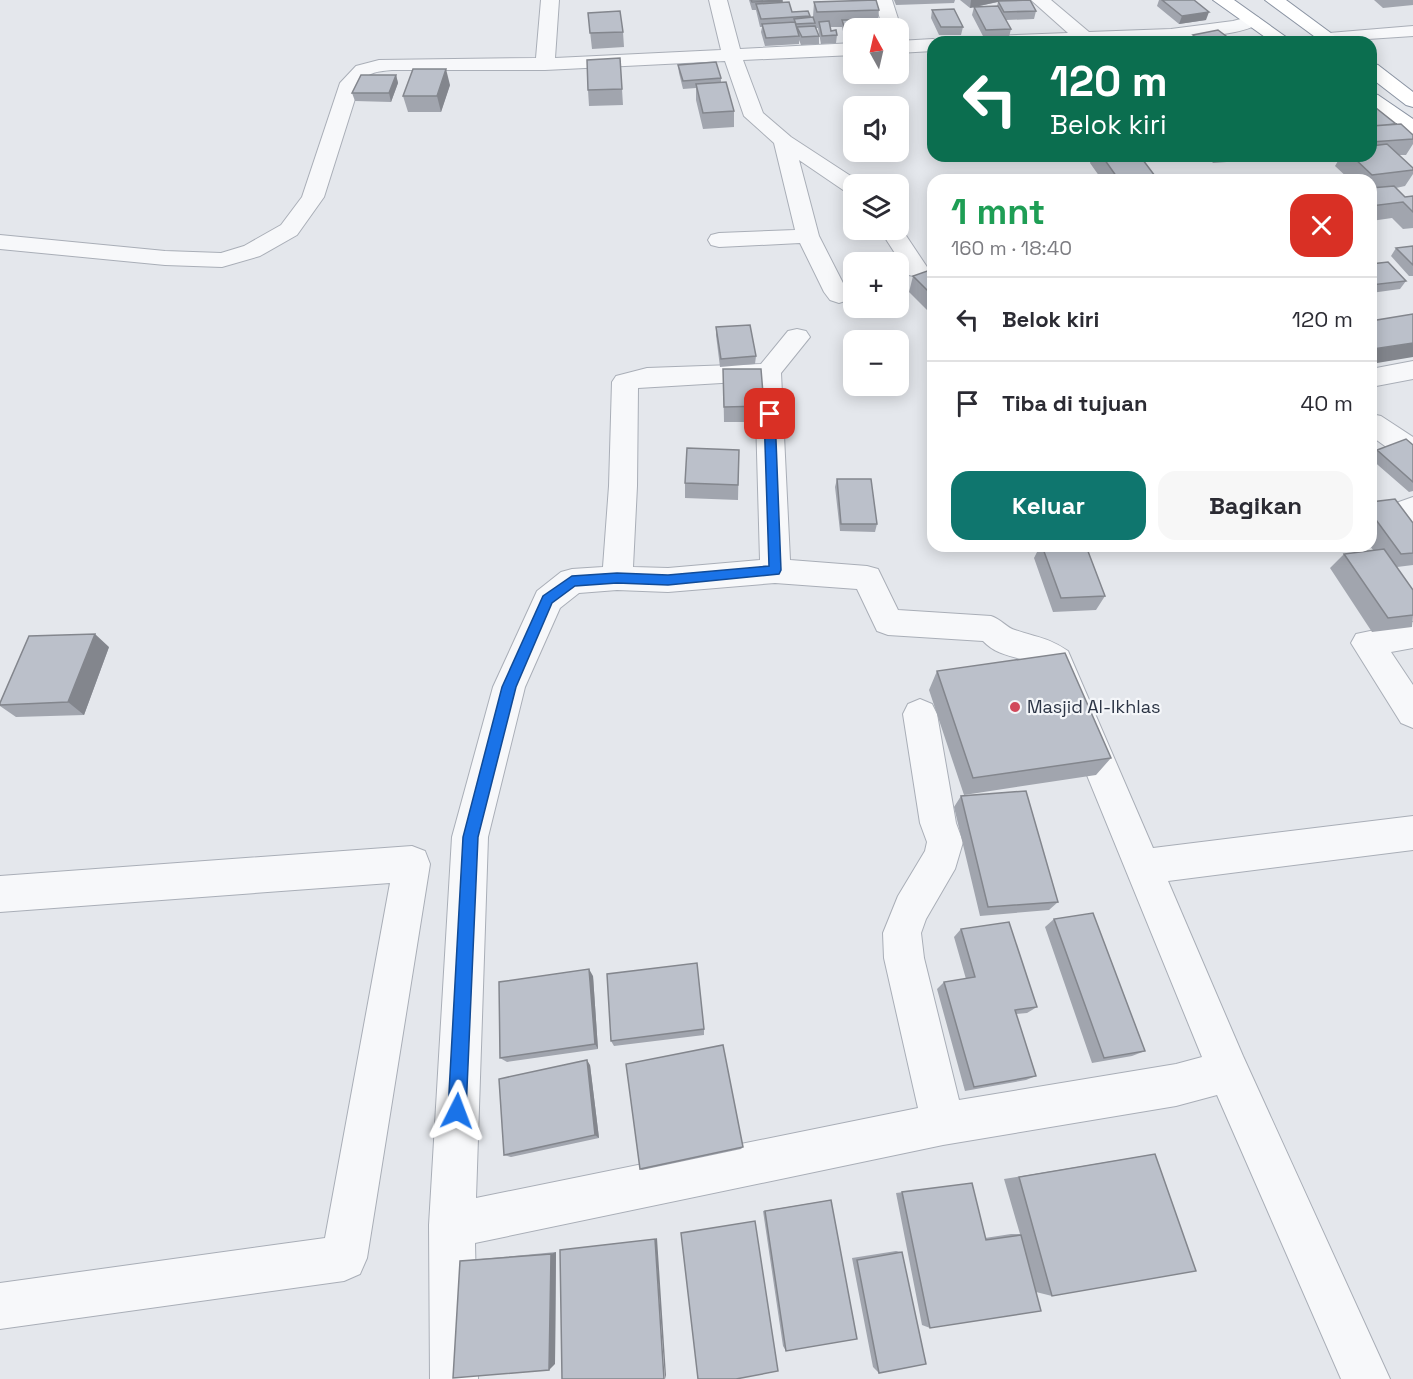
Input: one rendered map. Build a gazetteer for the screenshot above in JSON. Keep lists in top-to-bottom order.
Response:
{
  "places": ["Masjid Al-Ikhlas"],
  "north": "top",
  "page": {
    "map_buttons": ["+", "−"],
    "turn": ["120 m", "Belok kiri"],
    "heading": ["1 mnt", "160 m · 18:40"],
    "list": [
      {
        "name": "Belok kiri",
        "value": "120 m"
      },
      {
        "name": "Tiba di tujuan",
        "value": "40 m"
      }
    ],
    "buttons": ["Keluar", "Bagikan"]
  }
}
